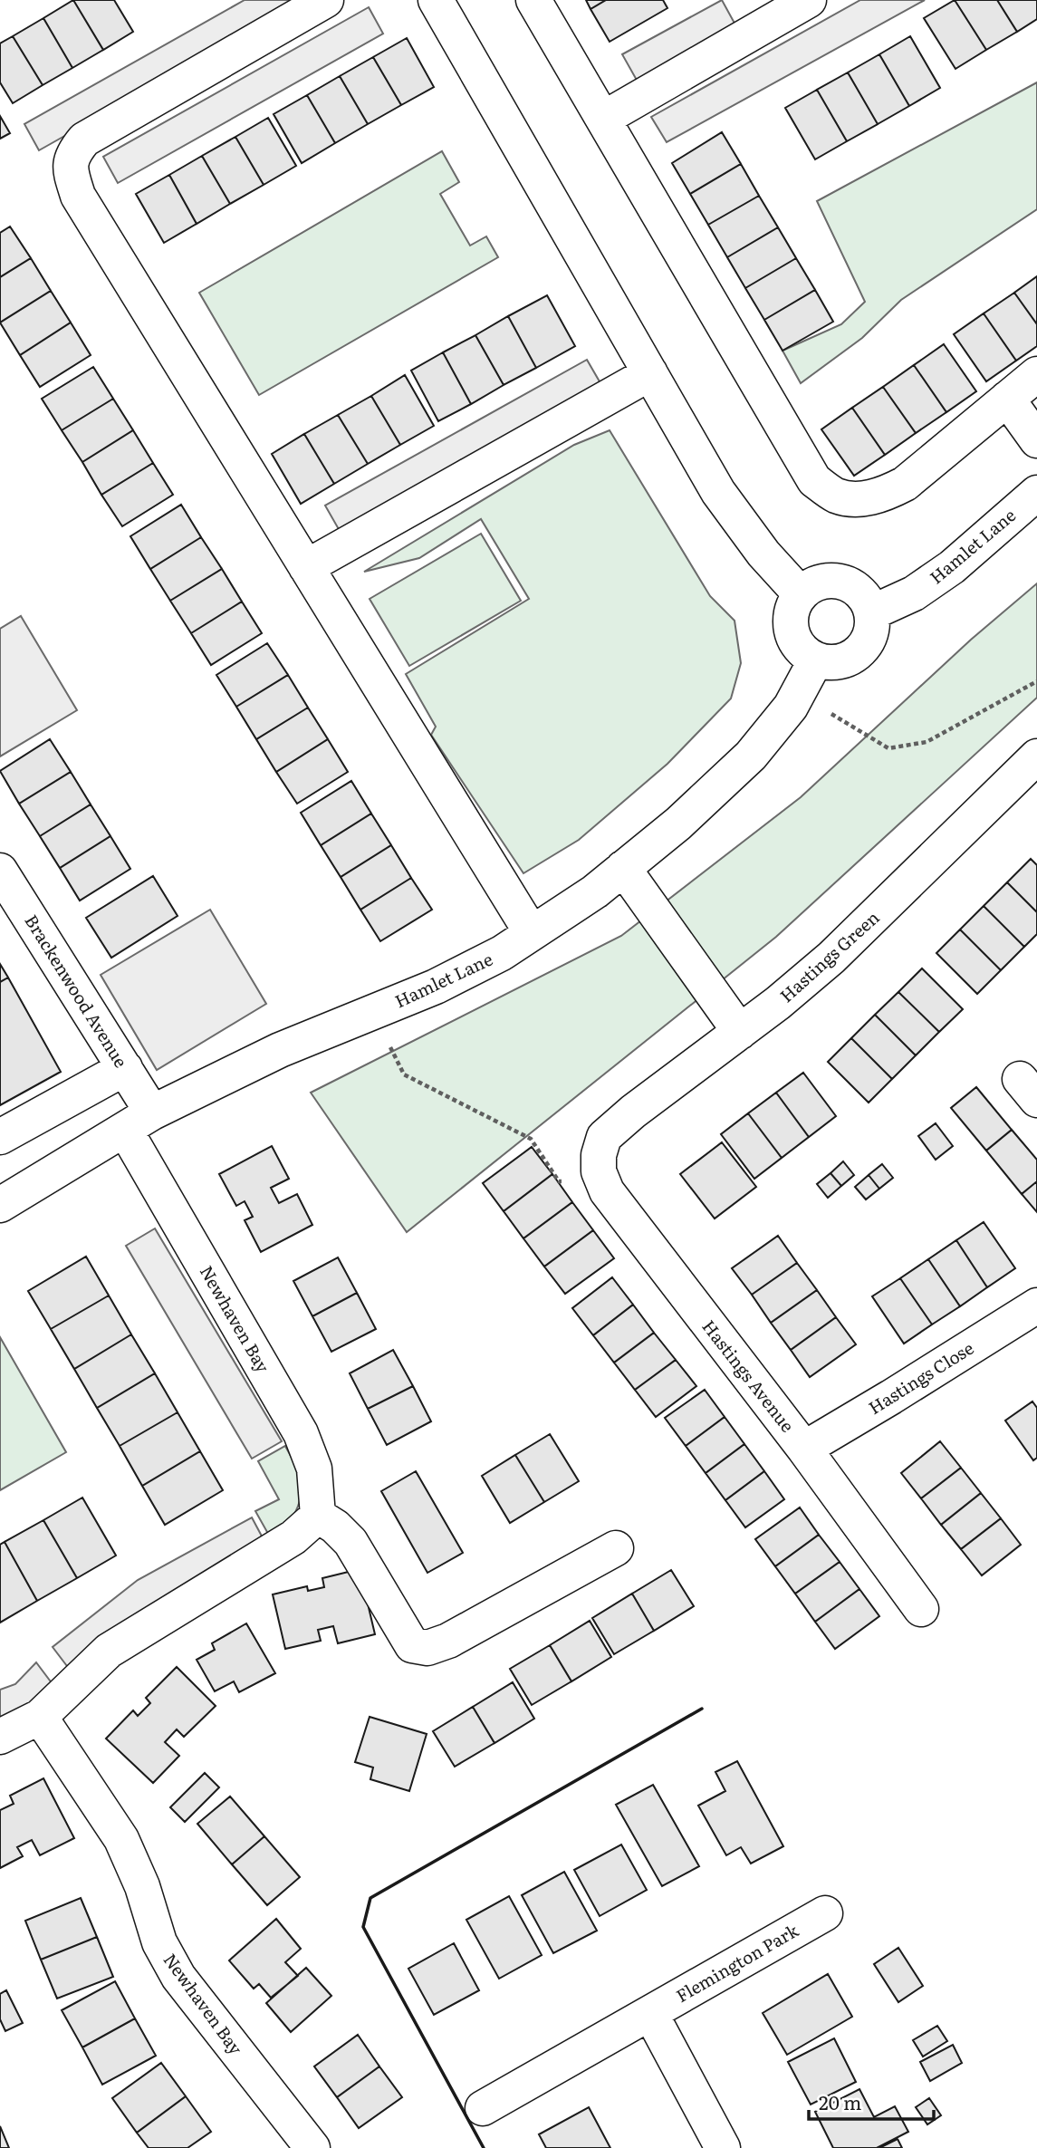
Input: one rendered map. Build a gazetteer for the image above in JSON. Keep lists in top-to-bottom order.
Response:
{
  "streets": {
    "street": [
      "Hamlet Lane",
      "Hastings Green",
      "Brackenwood Avenue",
      "Newhaven Bay",
      "Hastings Avenue",
      "Hastings Close",
      "Flemington Park"
    ]
  },
  "crossings": [
    ["Hamlet Lane", "Brackenwood Avenue"],
    ["Hamlet Lane", "Newhaven Bay"],
    ["Hastings Green", "Hastings Avenue"],
    ["Brackenwood Avenue", "Newhaven Bay"],
    ["Hastings Avenue", "Hastings Close"]
  ],
  "scale_bar": "20 m"
}
